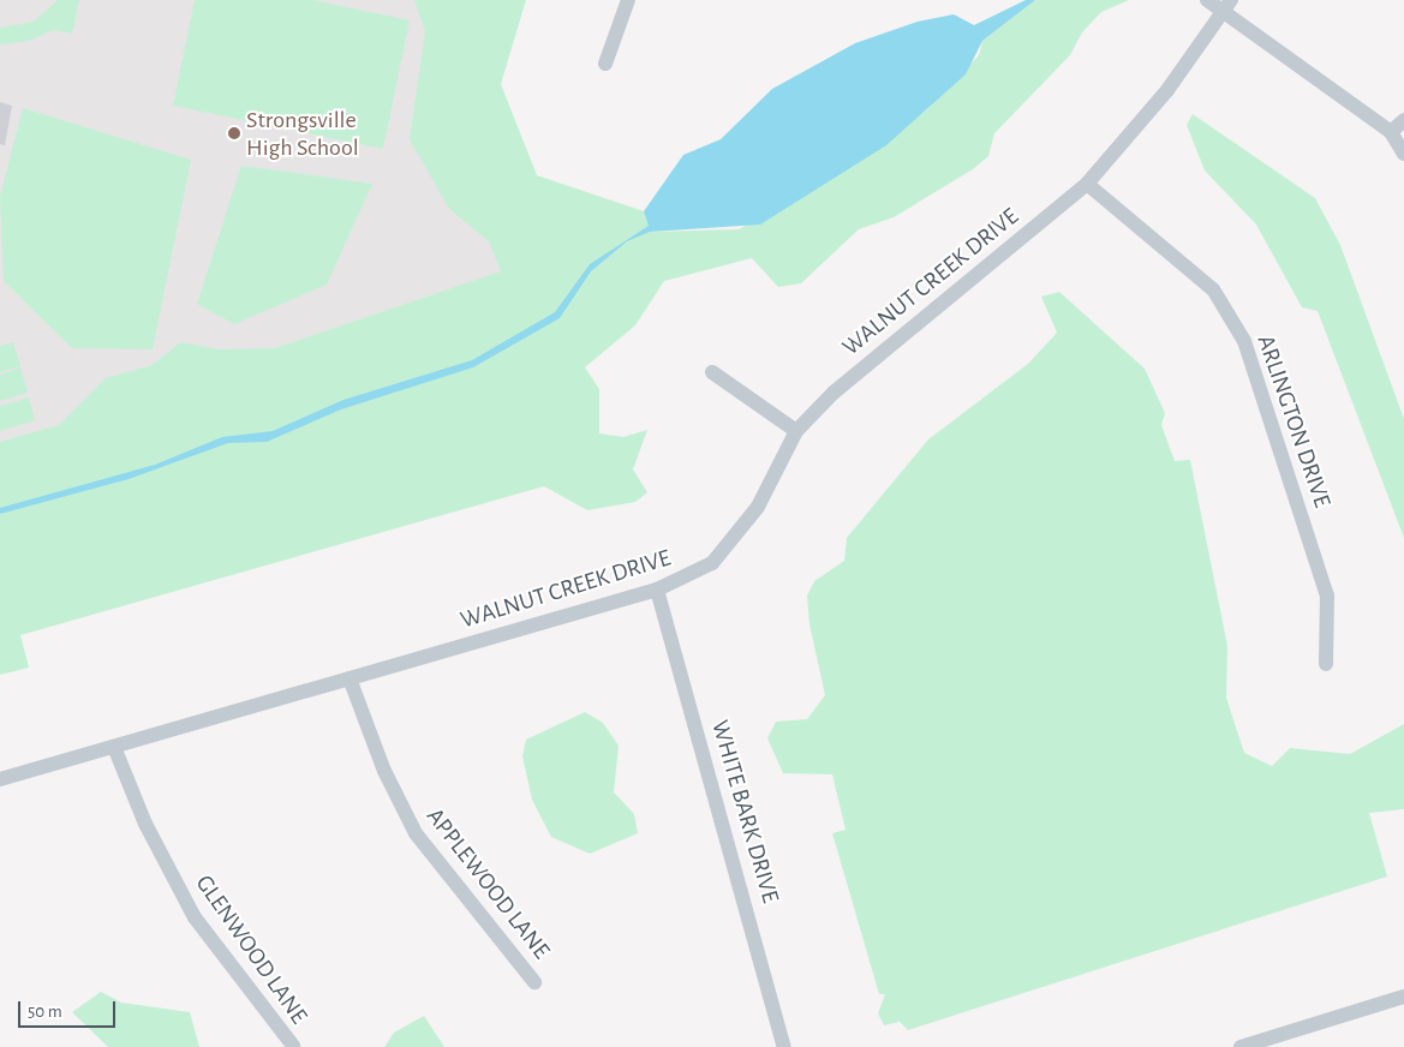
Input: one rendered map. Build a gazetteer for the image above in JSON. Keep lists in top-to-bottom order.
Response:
{
  "streets": {
    "street": [
      "WALNUT CREEK DRIVE",
      "ARLINGTON DRIVE",
      "WHITE BARK DRIVE",
      "APPLEWOOD LANE",
      "GLENWOOD LANE"
    ]
  },
  "crossings": [
    ["WALNUT CREEK DRIVE", "ARLINGTON DRIVE"],
    ["WALNUT CREEK DRIVE", "WHITE BARK DRIVE"],
    ["WALNUT CREEK DRIVE", "APPLEWOOD LANE"],
    ["WALNUT CREEK DRIVE", "GLENWOOD LANE"]
  ],
  "places": ["Strongsville High School"],
  "scale_bar": "50 m"
}
